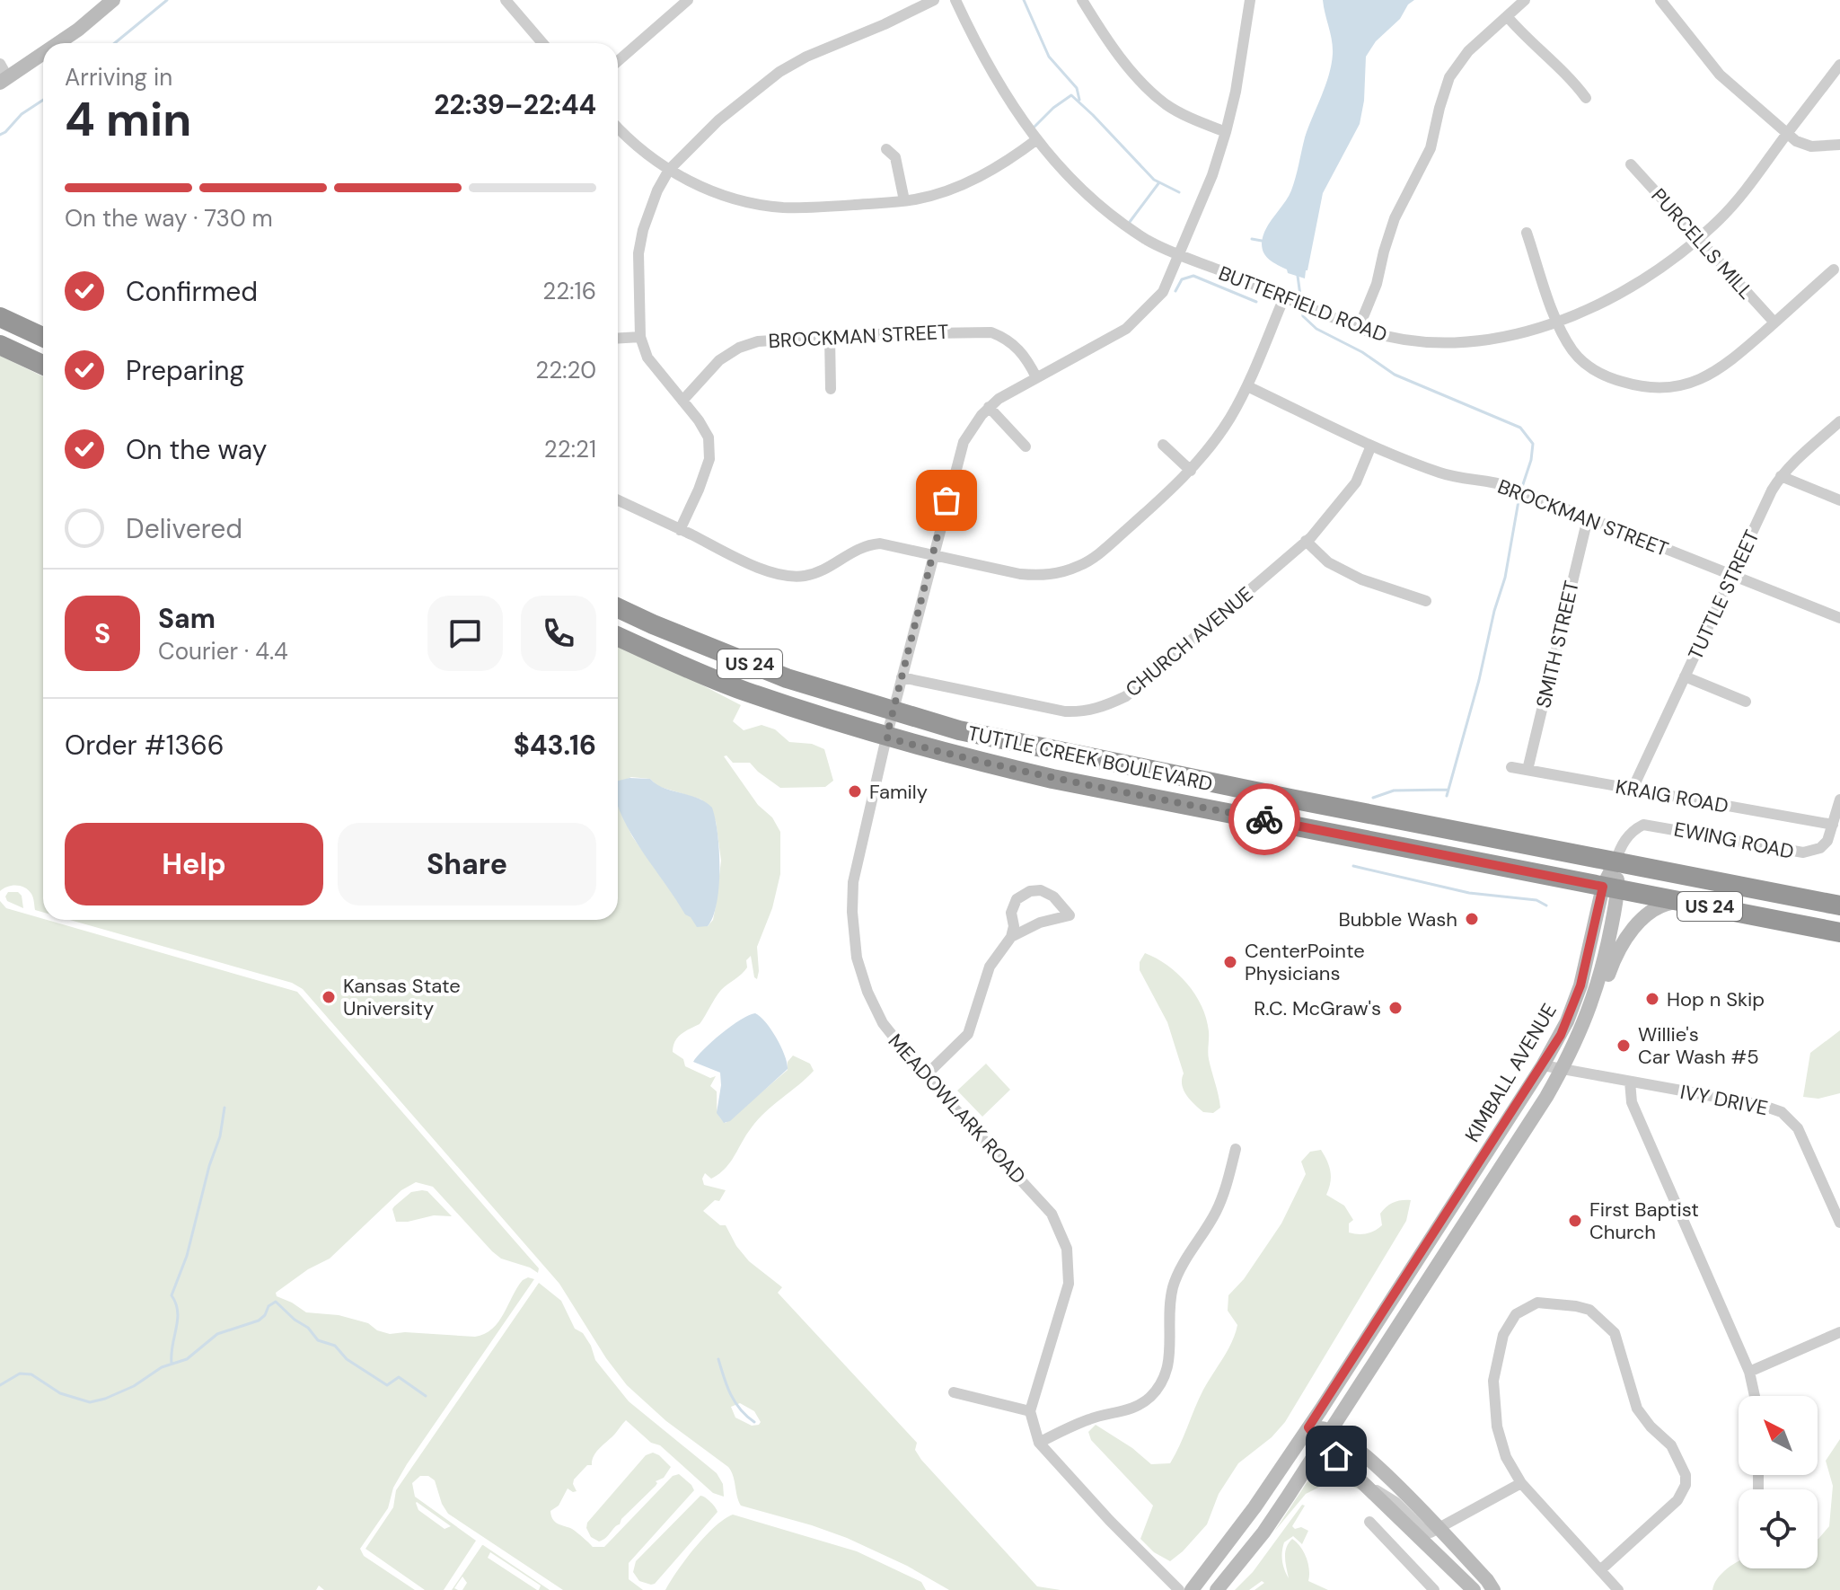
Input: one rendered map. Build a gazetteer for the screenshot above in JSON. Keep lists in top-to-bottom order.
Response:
{
  "streets": {
    "highway": ["US 24", "TUTTLE CREEK BOULEVARD"],
    "main road": ["KIMBALL AVENUE"],
    "street": [
      "PURCELLS MILL",
      "BUTTERFIELD ROAD",
      "BROCKMAN STREET",
      "TUTTLE STREET",
      "CHURCH AVENUE",
      "SMITH STREET",
      "KRAIG ROAD",
      "EWING ROAD",
      "IVY DRIVE",
      "MEADOWLARK ROAD"
    ]
  },
  "crossings": [
    ["PURCELLS MILL", "BUTTERFIELD ROAD"],
    ["BUTTERFIELD ROAD", "MEADOWLARK ROAD"],
    ["BROCKMAN STREET", "TUTTLE STREET"],
    ["BROCKMAN STREET", "CHURCH AVENUE"],
    ["BROCKMAN STREET", "SMITH STREET"],
    ["BROCKMAN STREET", "MEADOWLARK ROAD"],
    ["TUTTLE STREET", "KRAIG ROAD"],
    ["CHURCH AVENUE", "MEADOWLARK ROAD"],
    ["SMITH STREET", "KRAIG ROAD"],
    ["TUTTLE CREEK BOULEVARD", "EWING ROAD"],
    ["TUTTLE CREEK BOULEVARD", "KIMBALL AVENUE"],
    ["TUTTLE CREEK BOULEVARD", "MEADOWLARK ROAD"],
    ["KRAIG ROAD", "EWING ROAD"],
    ["EWING ROAD", "KIMBALL AVENUE"],
    ["KIMBALL AVENUE", "IVY DRIVE"]
  ],
  "places": [
    "Family",
    "Bubble Wash",
    "CenterPointe Physicians",
    "Kansas State University",
    "Hop n Skip",
    "R.C. McGraw's",
    "Willie's Car Wash #5",
    "First Baptist Church"
  ],
  "north": "top left",
  "page": {
    "heading": ["4 min", "Arriving in", "22:39–22:44"],
    "panel": [
      "Sam",
      "Courier · 4.4",
      "Order #1366",
      "$43.16"
    ],
    "bar": "On the way · 730 m",
    "list": [
      ["Confirmed", "22:16"],
      ["Preparing", "22:20"],
      ["On the way", "22:21"],
      "Delivered"
    ],
    "round": "S",
    "buttons": ["Help", "Share"]
  }
}
